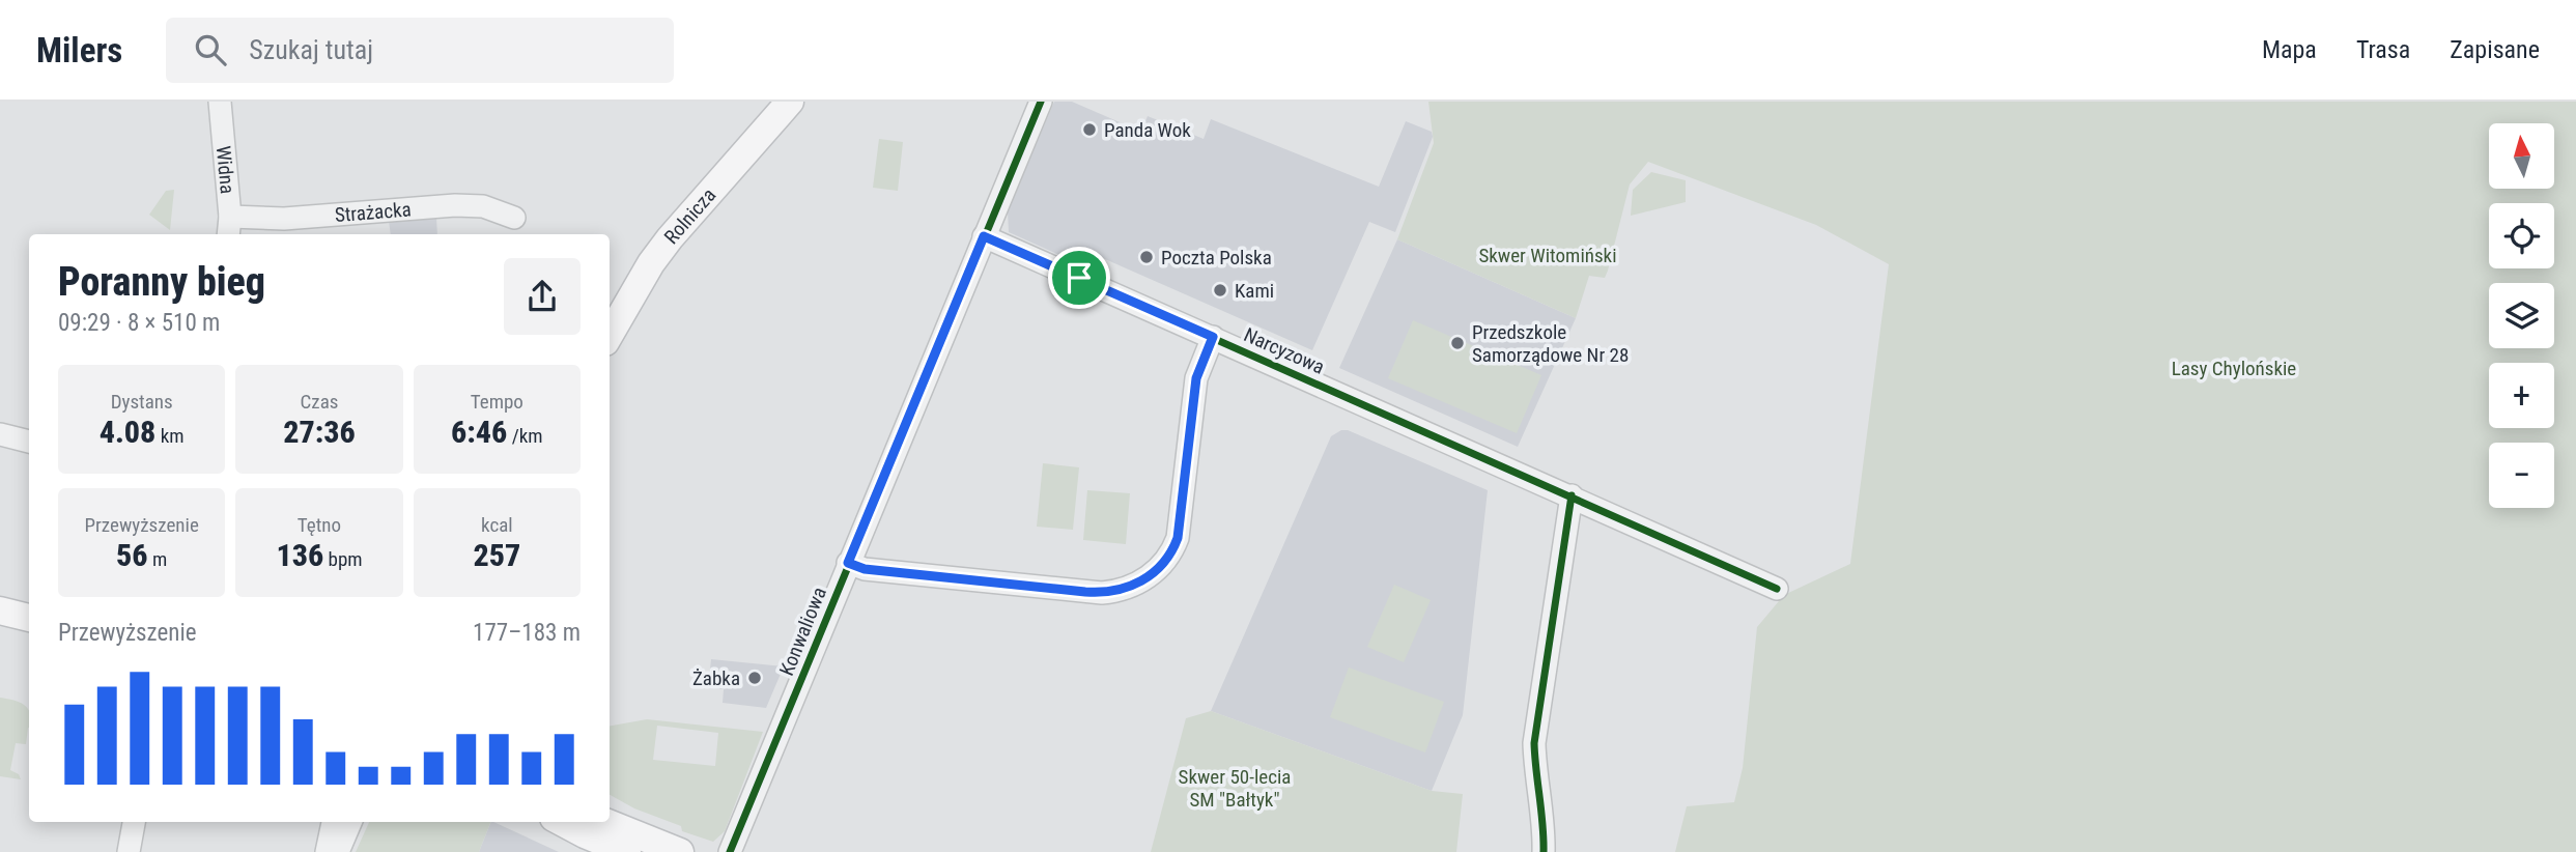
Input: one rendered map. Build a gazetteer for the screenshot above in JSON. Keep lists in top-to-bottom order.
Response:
{
  "streets": {
    "main road": ["Rolnicza"],
    "street": [
      "Widna",
      "Strażacka",
      "Narcyzowa",
      "Konwaliowa"
    ]
  },
  "crossings": [
    ["Widna", "Strażacka"],
    ["Narcyzowa", "Konwaliowa"]
  ],
  "parks": ["Skwer Witomiński", "Lasy Chylońskie", "Skwer 50-lecia SM \"Bałtyk\""],
  "places": [
    "Panda Wok",
    "Poczta Polska",
    "Kami",
    "Przedszkole Samorządowe Nr 28",
    "Żabka"
  ],
  "north": "top",
  "page": {
    "header": "Milers",
    "search": "Szukaj tutaj",
    "nav": ["Mapa", "Trasa", "Zapisane"],
    "map_buttons": ["+", "−"],
    "heading": ["Poranny bieg", "09:29 · 8 × 510 m"],
    "stats": [
      ["Dystans", "4.08 km"],
      ["Czas", "27:36"],
      ["Tempo", "6:46 /km"],
      ["Przewyższenie", "56 m"],
      ["Tętno", "136 bpm"],
      ["kcal", "257"]
    ],
    "chart": ["Przewyższenie", "177–183 m"]
  }
}
